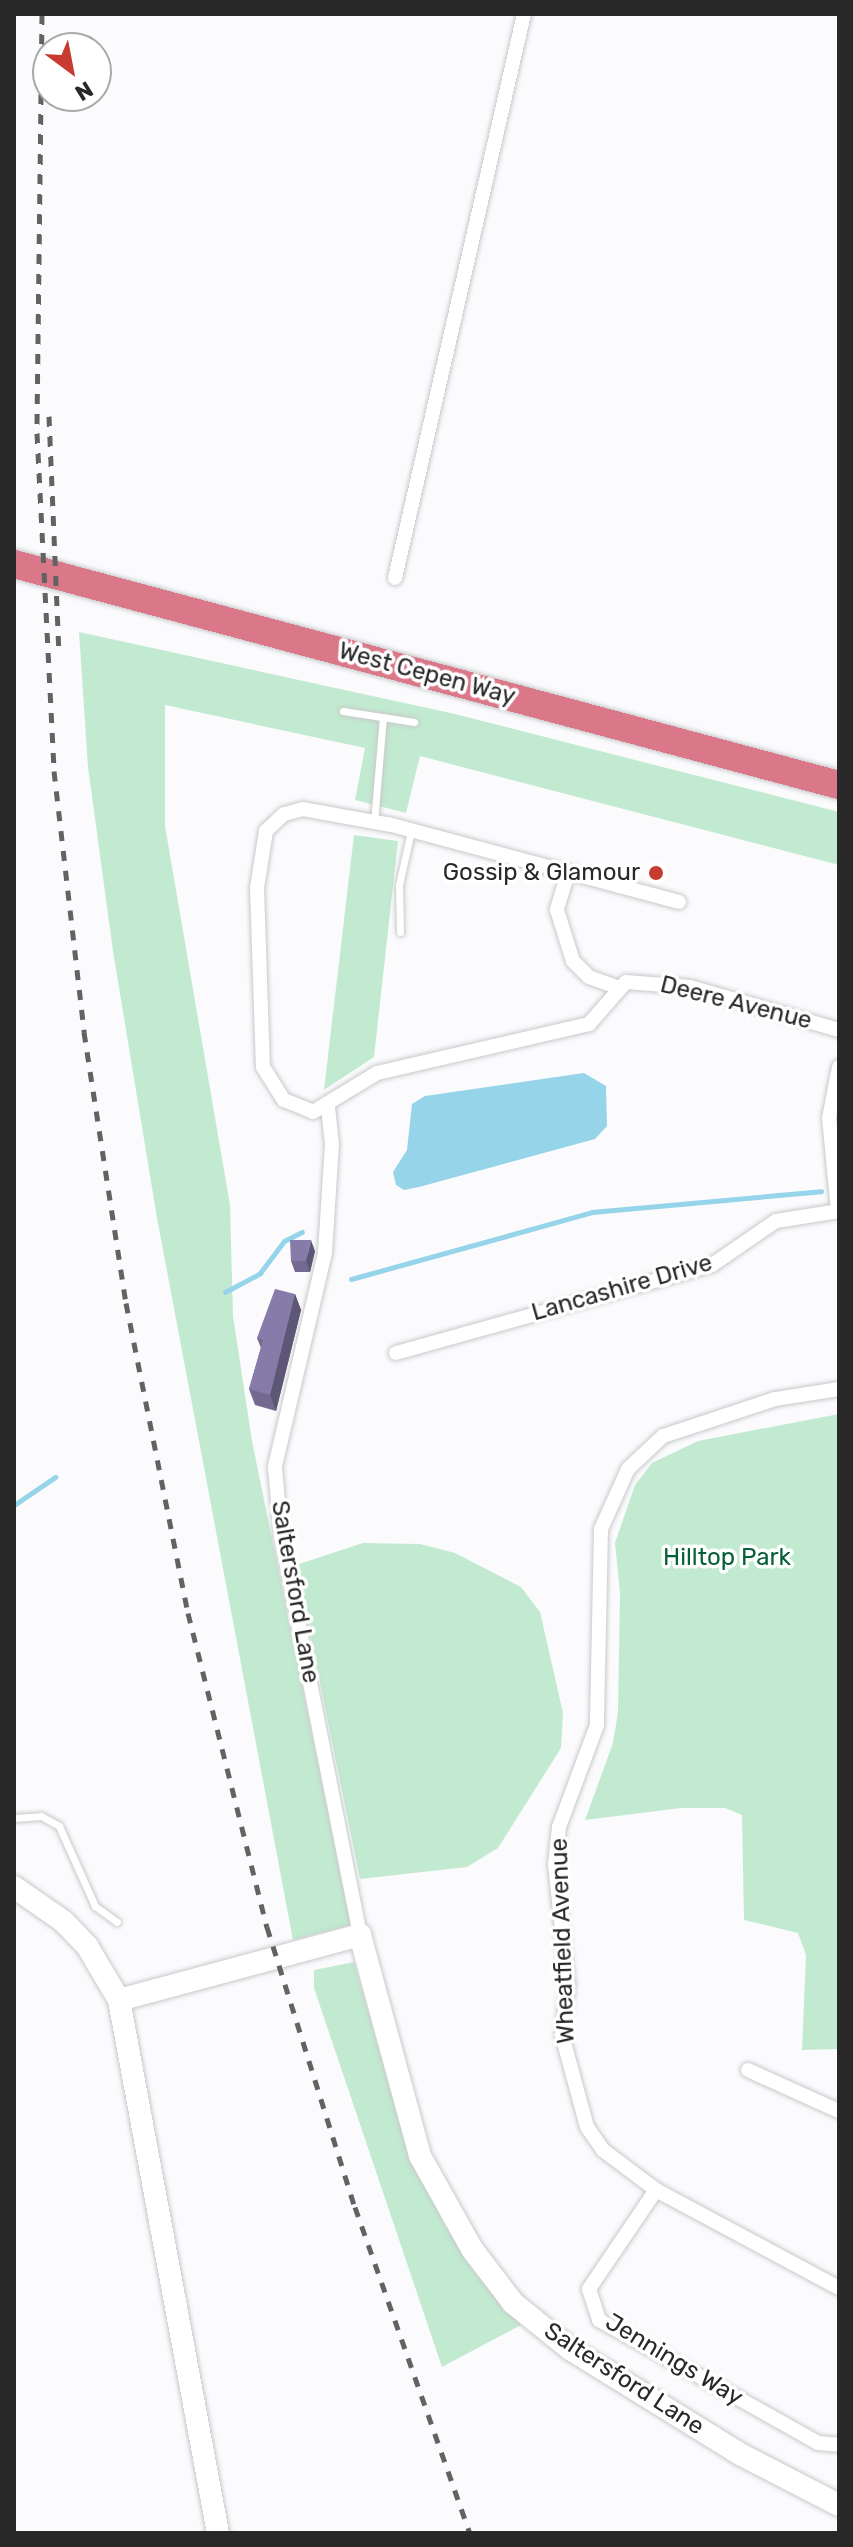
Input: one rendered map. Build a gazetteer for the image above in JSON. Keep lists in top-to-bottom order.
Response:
{
  "streets": {
    "highway": ["West Cepen Way"],
    "main road": ["Saltersford Lane"],
    "street": [
      "Deere Avenue",
      "Lancashire Drive",
      "Wheatfield Avenue",
      "Jennings Way"
    ]
  },
  "crossings": [
    ["Wheatfield Avenue", "Jennings Way"]
  ],
  "parks": ["Hilltop Park"],
  "places": ["Gossip & Glamour"],
  "north": "bottom right"
}
